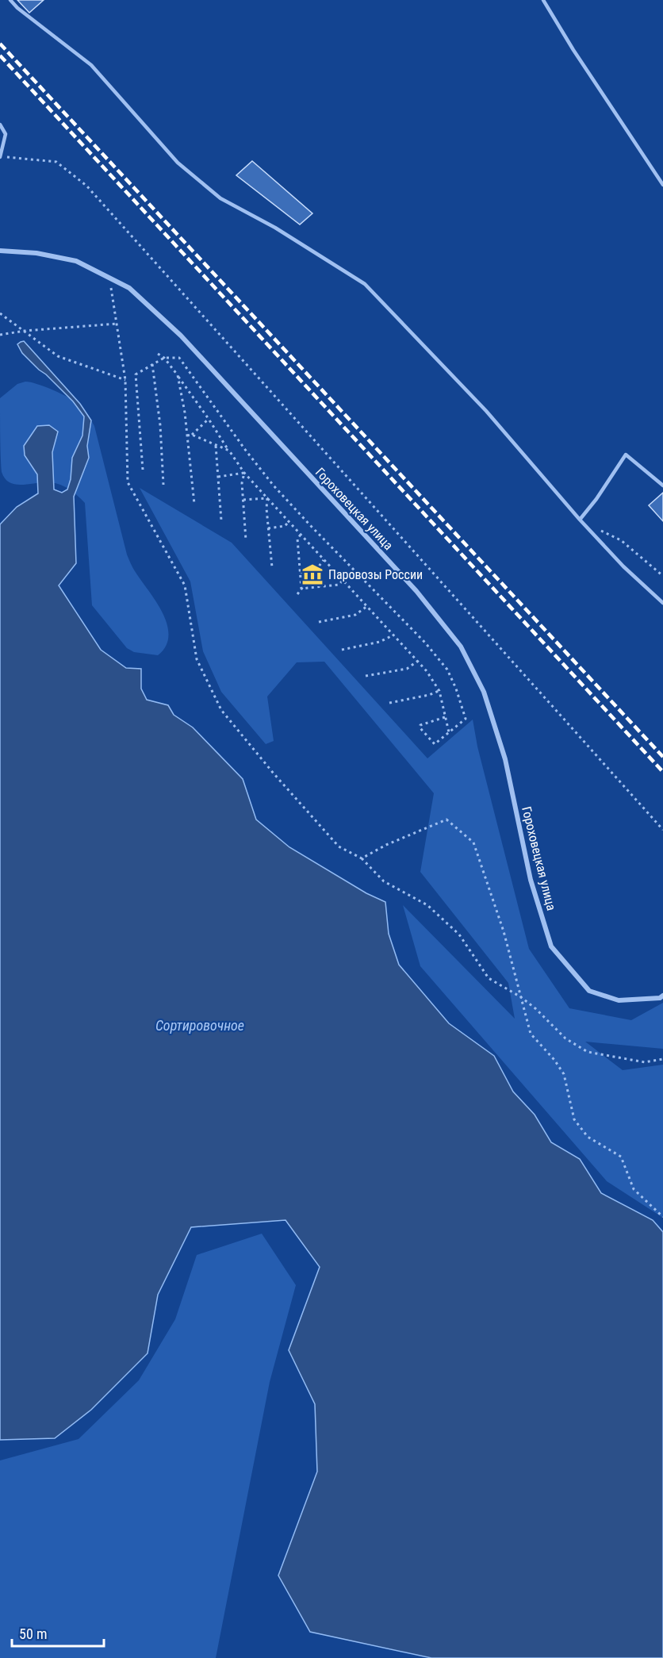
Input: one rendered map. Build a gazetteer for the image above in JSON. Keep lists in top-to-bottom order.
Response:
{
  "streets": {
    "street": ["Гороховецкая улица"]
  },
  "water": ["Сортировочное"],
  "places": {
    "museum": ["Паровозы России"]
  },
  "scale_bar": "50 m"
}
